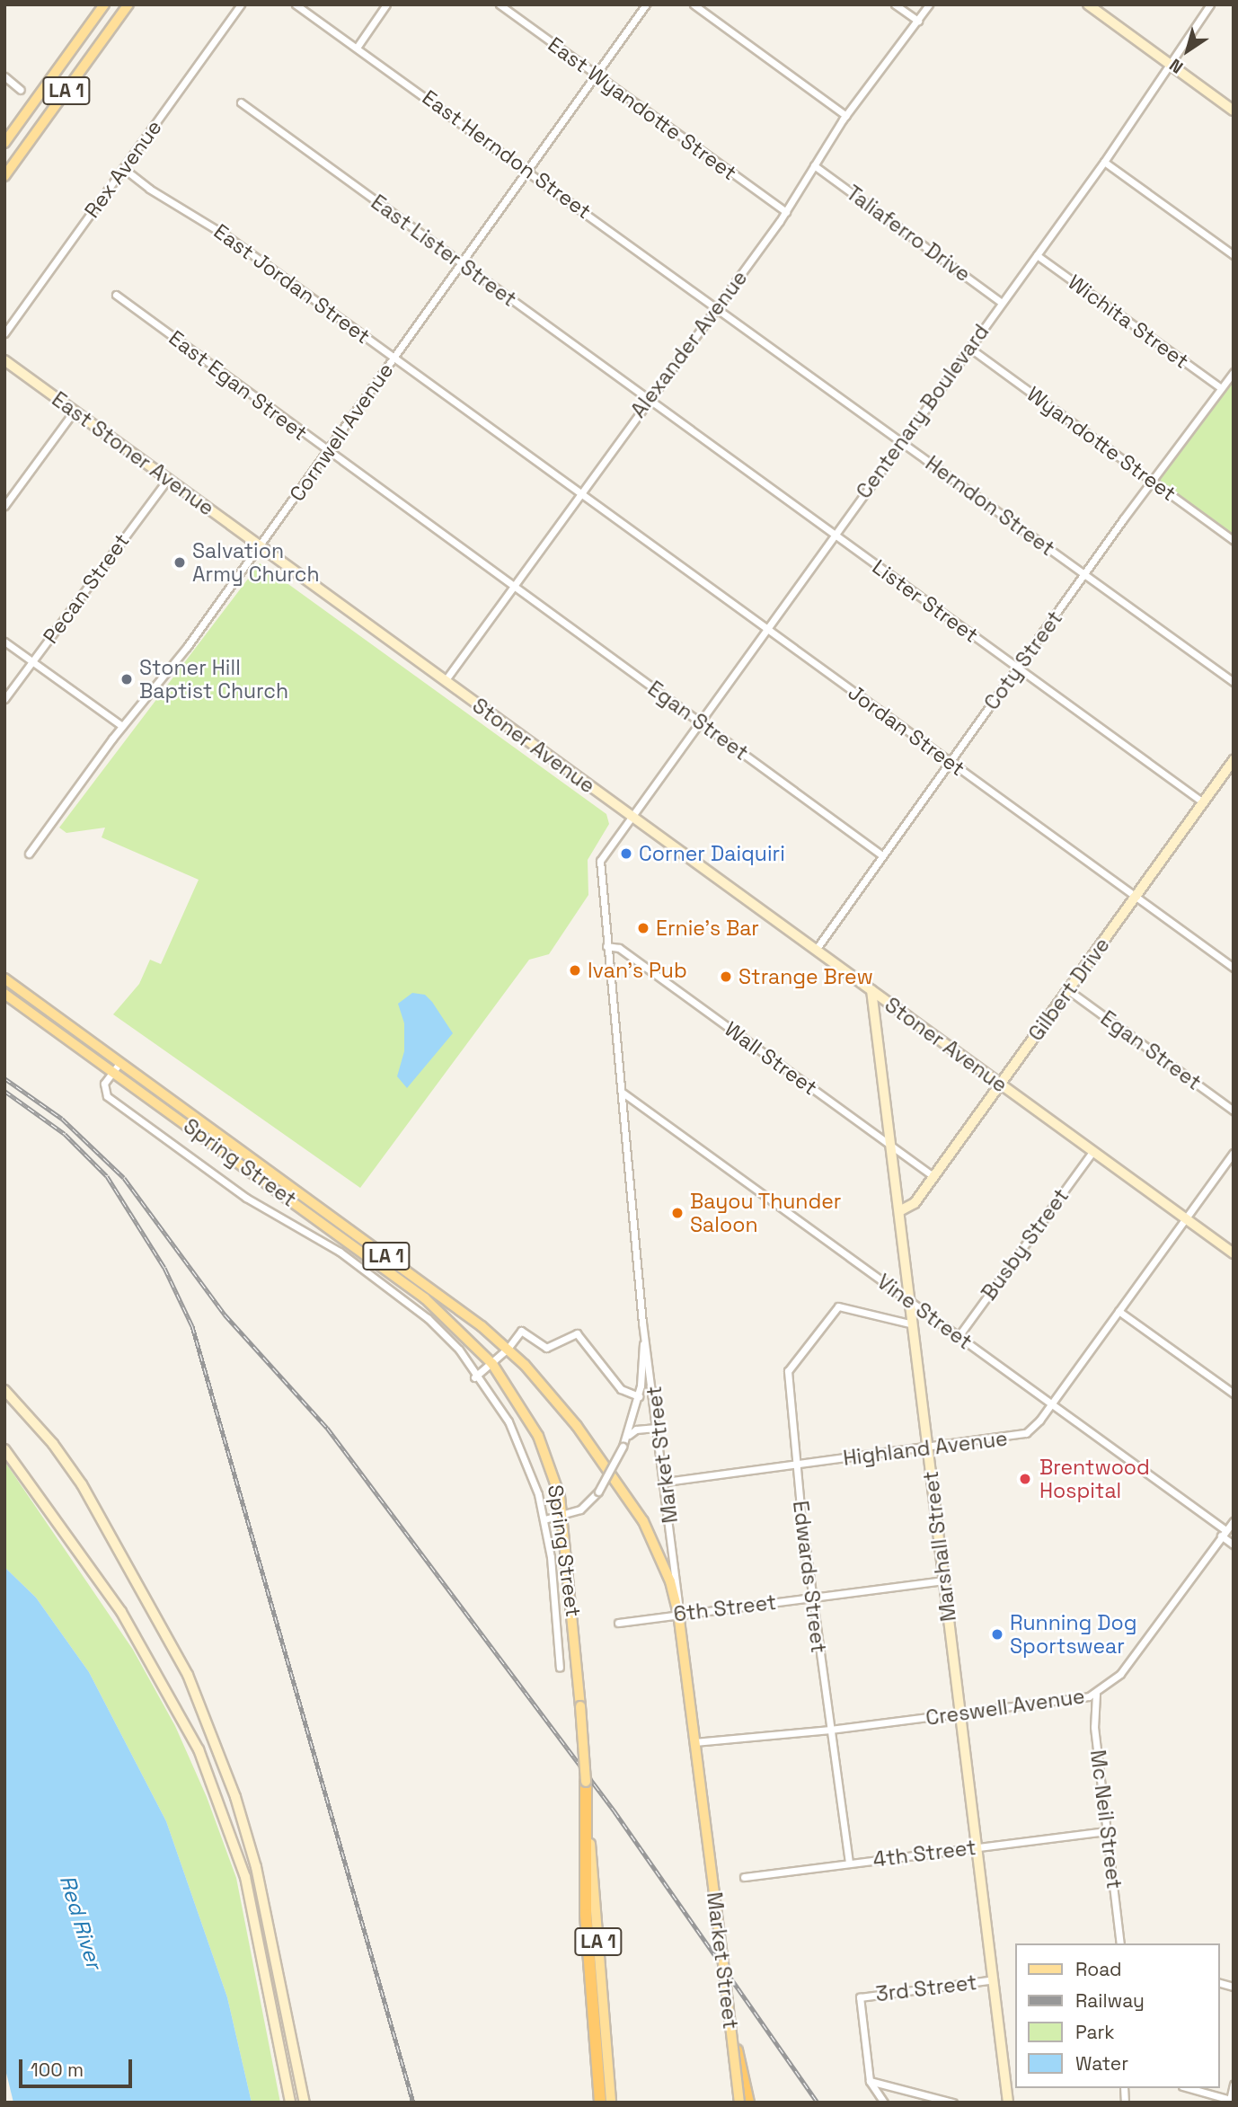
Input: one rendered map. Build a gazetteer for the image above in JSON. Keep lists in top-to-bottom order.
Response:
{
  "streets": {
    "main road": ["LA 1", "Spring Street", "Market Street"],
    "street": [
      "East Wyandotte Street",
      "East Herndon Street",
      "Rex Avenue",
      "Taliaferro Drive",
      "East Lister Street",
      "East Jordan Street",
      "Wichita Street",
      "Alexander Avenue",
      "East Egan Street",
      "Centenary Boulevard",
      "Cornwell Avenue",
      "Wyandotte Street",
      "East Stoner Avenue",
      "Herndon Street",
      "Pecan Street",
      "Lister Street",
      "Coty Street",
      "Egan Street",
      "Jordan Street",
      "Stoner Avenue",
      "Gilbert Drive",
      "Wall Street",
      "Busby Street",
      "Vine Street",
      "Highland Avenue",
      "Marshall Street",
      "Edwards Street",
      "6th Street",
      "Creswell Avenue",
      "Mc Neil Street",
      "4th Street",
      "3rd Street"
    ]
  },
  "crossings": [
    ["East Wyandotte Street", "Alexander Avenue"],
    ["East Wyandotte Street", "Cornwell Avenue"],
    ["East Herndon Street", "Alexander Avenue"],
    ["East Herndon Street", "Cornwell Avenue"],
    ["East Herndon Street", "Herndon Street"],
    ["Rex Avenue", "East Jordan Street"],
    ["Taliaferro Drive", "Alexander Avenue"],
    ["Taliaferro Drive", "Centenary Boulevard"],
    ["East Lister Street", "Alexander Avenue"],
    ["East Lister Street", "Cornwell Avenue"],
    ["East Lister Street", "Lister Street"],
    ["East Jordan Street", "Alexander Avenue"],
    ["East Jordan Street", "Cornwell Avenue"],
    ["East Jordan Street", "Jordan Street"],
    ["Wichita Street", "Centenary Boulevard"],
    ["Wichita Street", "Coty Street"],
    ["Alexander Avenue", "East Egan Street"],
    ["Alexander Avenue", "East Stoner Avenue"],
    ["Alexander Avenue", "Herndon Street"],
    ["Alexander Avenue", "Lister Street"],
    ["Alexander Avenue", "Egan Street"],
    ["Alexander Avenue", "Jordan Street"],
    ["Alexander Avenue", "Stoner Avenue"],
    ["East Egan Street", "Cornwell Avenue"],
    ["East Egan Street", "Egan Street"],
    ["Centenary Boulevard", "Wyandotte Street"],
    ["Centenary Boulevard", "Herndon Street"],
    ["Centenary Boulevard", "Lister Street"],
    ["Centenary Boulevard", "Egan Street"],
    ["Centenary Boulevard", "Jordan Street"],
    ["Centenary Boulevard", "Stoner Avenue"],
    ["Centenary Boulevard", "Market Street"],
    ["Cornwell Avenue", "East Stoner Avenue"],
    ["Wyandotte Street", "Coty Street"],
    ["East Stoner Avenue", "Pecan Street"],
    ["East Stoner Avenue", "Stoner Avenue"],
    ["Herndon Street", "Coty Street"],
    ["Lister Street", "Coty Street"],
    ["Lister Street", "Gilbert Drive"],
    ["Coty Street", "Egan Street"],
    ["Coty Street", "Jordan Street"],
    ["Coty Street", "Stoner Avenue"],
    ["Egan Street", "Gilbert Drive"],
    ["Jordan Street", "Gilbert Drive"],
    ["Stoner Avenue", "Gilbert Drive"],
    ["Stoner Avenue", "Busby Street"],
    ["Stoner Avenue", "Highland Avenue"],
    ["Stoner Avenue", "Market Street"],
    ["Stoner Avenue", "Marshall Street"],
    ["Gilbert Drive", "Wall Street"],
    ["Gilbert Drive", "Marshall Street"],
    ["Wall Street", "Market Street"],
    ["Wall Street", "Marshall Street"],
    ["Spring Street", "Market Street"],
    ["Spring Street", "6th Street"],
    ["Busby Street", "Vine Street"],
    ["Vine Street", "Highland Avenue"],
    ["Vine Street", "Market Street"],
    ["Vine Street", "Marshall Street"],
    ["Vine Street", "Creswell Avenue"],
    ["Highland Avenue", "Market Street"],
    ["Highland Avenue", "Marshall Street"],
    ["Highland Avenue", "Edwards Street"],
    ["Market Street", "6th Street"],
    ["Market Street", "Creswell Avenue"],
    ["Marshall Street", "Edwards Street"],
    ["Marshall Street", "6th Street"],
    ["Marshall Street", "Creswell Avenue"],
    ["Marshall Street", "4th Street"],
    ["Marshall Street", "3rd Street"],
    ["Edwards Street", "6th Street"],
    ["Edwards Street", "Creswell Avenue"],
    ["Edwards Street", "4th Street"],
    ["Creswell Avenue", "Mc Neil Street"],
    ["Mc Neil Street", "4th Street"]
  ],
  "water": ["Red River"],
  "places": [
    "Salvation Army Church",
    "Stoner Hill Baptist Church",
    "Corner Daiquiri",
    "Ernie's Bar",
    "Ivan's Pub",
    "Strange Brew",
    "Bayou Thunder Saloon",
    "Brentwood Hospital",
    "Running Dog Sportswear"
  ],
  "legend": [
    "Road",
    "Railway",
    "Park",
    "Water"
  ],
  "scale_bar": "100 m",
  "north": "bottom left"
}
